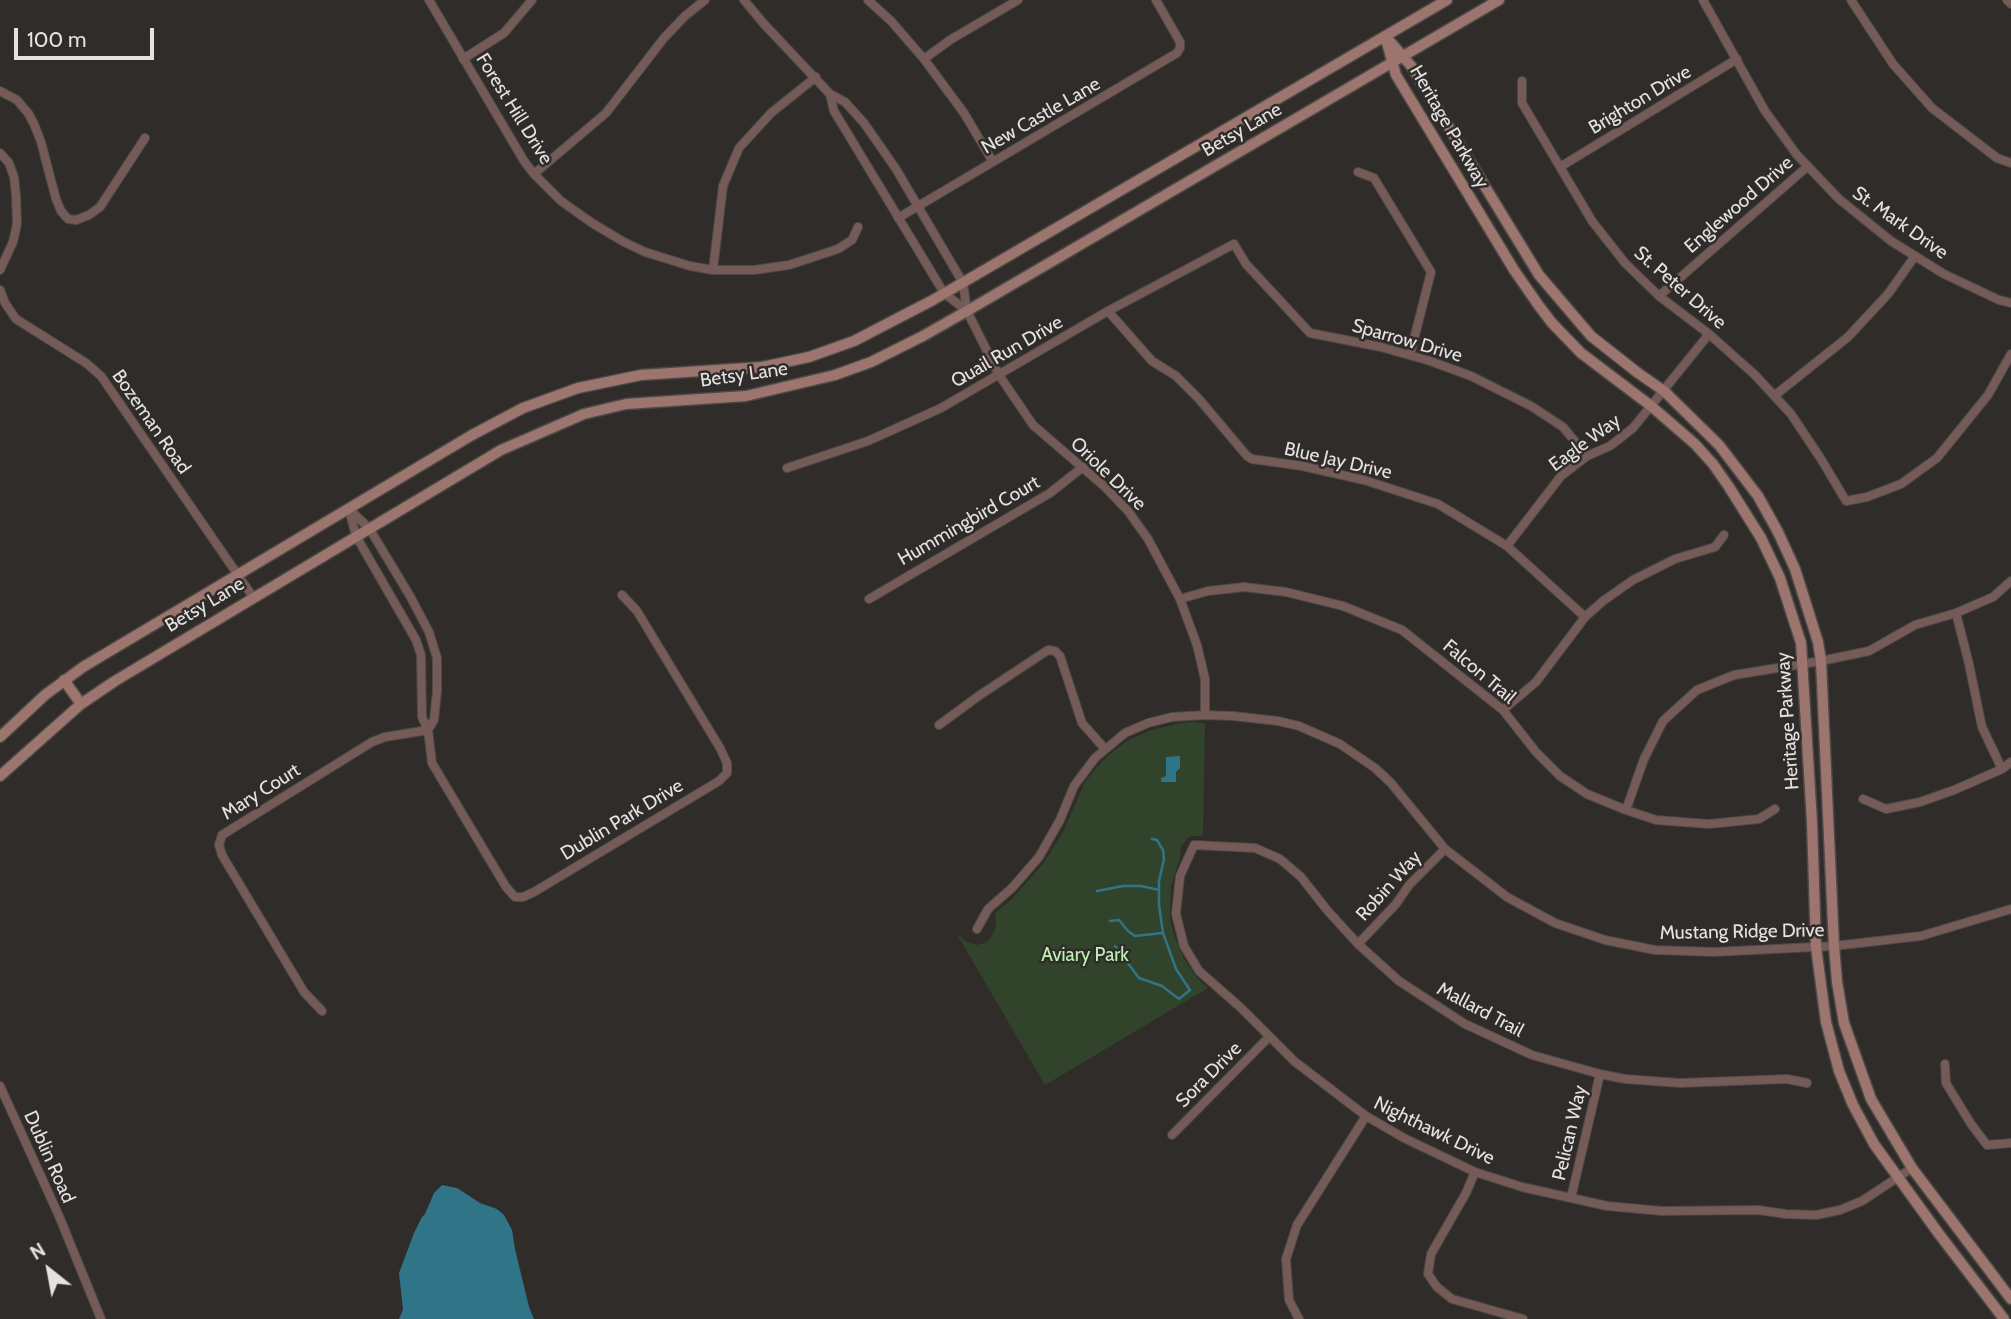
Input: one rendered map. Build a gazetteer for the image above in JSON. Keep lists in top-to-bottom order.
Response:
{
  "streets": {
    "main road": ["Heritage Parkway", "Betsy Lane"],
    "street": [
      "Brighton Drive",
      "Forest Hill Drive",
      "New Castle Lane",
      "Englewood Drive",
      "St. Mark Drive",
      "St. Peter Drive",
      "Sparrow Drive",
      "Quail Run Drive",
      "Bozeman Road",
      "Eagle Way",
      "Blue Jay Drive",
      "Oriole Drive",
      "Hummingbird Court",
      "Falcon Trail",
      "Mary Court",
      "Dublin Park Drive",
      "Robin Way",
      "Mustang Ridge Drive",
      "Mallard Trail",
      "Sora Drive",
      "Nighthawk Drive",
      "Pelican Way",
      "Dublin Road"
    ]
  },
  "crossings": [
    ["Brighton Drive", "St. Mark Drive"],
    ["Brighton Drive", "St. Peter Drive"],
    ["New Castle Lane", "Oriole Drive"],
    ["Heritage Parkway", "Betsy Lane"],
    ["Heritage Parkway", "Eagle Way"],
    ["Heritage Parkway", "Mustang Ridge Drive"],
    ["Heritage Parkway", "Nighthawk Drive"],
    ["Betsy Lane", "Bozeman Road"],
    ["Betsy Lane", "Oriole Drive"],
    ["Betsy Lane", "Dublin Park Drive"],
    ["Englewood Drive", "St. Mark Drive"],
    ["Englewood Drive", "St. Peter Drive"],
    ["St. Peter Drive", "Eagle Way"],
    ["Sparrow Drive", "Quail Run Drive"],
    ["Sparrow Drive", "Eagle Way"],
    ["Quail Run Drive", "Blue Jay Drive"],
    ["Quail Run Drive", "Oriole Drive"],
    ["Eagle Way", "Blue Jay Drive"],
    ["Oriole Drive", "Hummingbird Court"],
    ["Oriole Drive", "Falcon Trail"],
    ["Oriole Drive", "Mustang Ridge Drive"],
    ["Mary Court", "Dublin Park Drive"],
    ["Robin Way", "Mustang Ridge Drive"],
    ["Robin Way", "Mallard Trail"],
    ["Mallard Trail", "Nighthawk Drive"],
    ["Mallard Trail", "Pelican Way"],
    ["Sora Drive", "Nighthawk Drive"],
    ["Nighthawk Drive", "Pelican Way"]
  ],
  "parks": ["Aviary Park"],
  "scale_bar": "100 m",
  "north": "top left"
}
